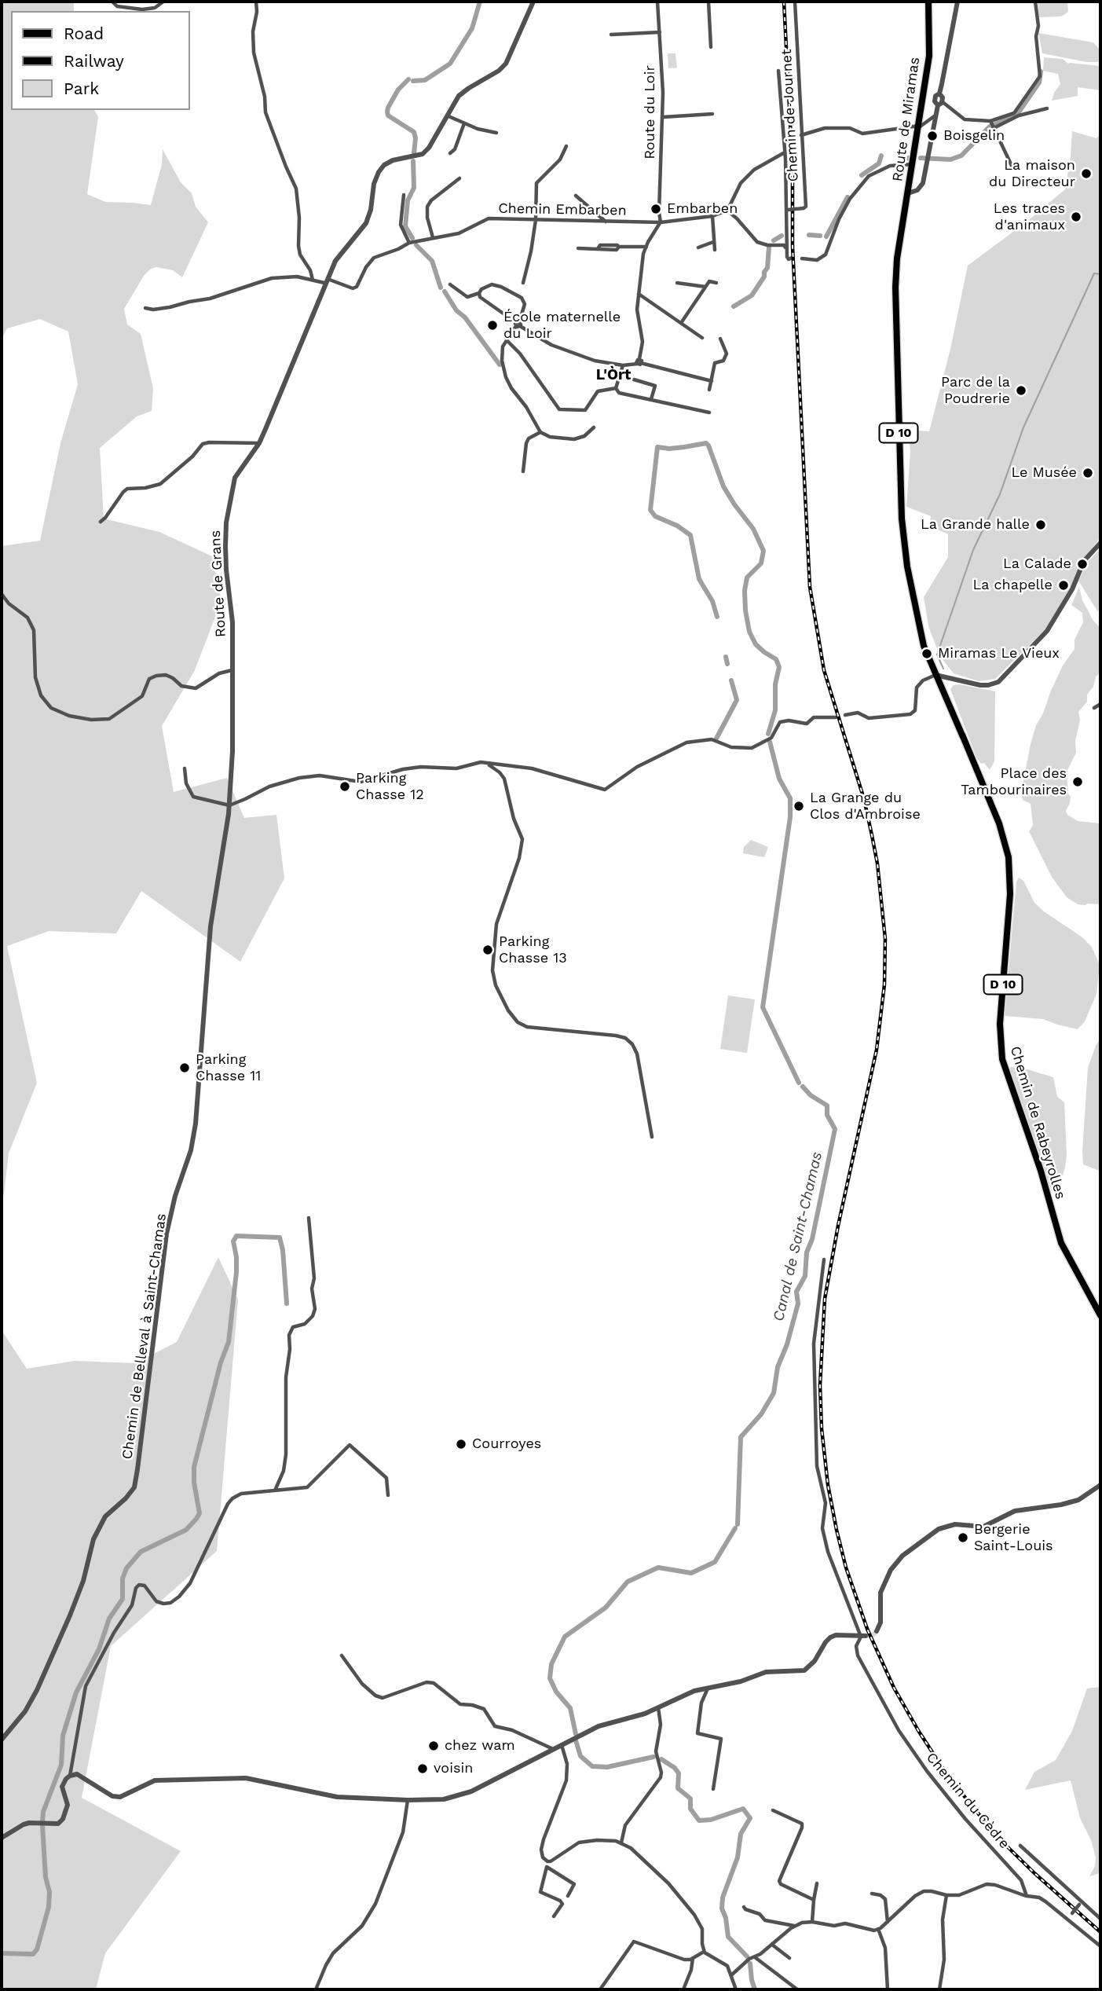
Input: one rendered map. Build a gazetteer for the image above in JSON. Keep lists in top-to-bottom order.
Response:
{
  "streets": {
    "main road": ["Route de Miramas", "D 10", "Chemin de Rabeyrolles"],
    "street": [
      "Route du Loir",
      "Chemin de Journet",
      "Chemin Embarben",
      "Route de Grans",
      "Chemin de Belleval à Saint-Chamas",
      "Chemin du Cèdre"
    ]
  },
  "crossings": [
    ["Route du Loir", "Chemin Embarben"],
    ["Chemin de Journet", "Chemin Embarben"],
    ["Route de Miramas", "Chemin de Rabeyrolles"],
    ["Chemin Embarben", "Route de Grans"],
    ["Route de Grans", "Chemin de Belleval à Saint-Chamas"]
  ],
  "districts": ["L'Òrt"],
  "water": ["Canal de Saint-Chamas"],
  "places": [
    "Boisgelin",
    "La maison du Directeur",
    "Embarben",
    "Les traces d'animaux",
    "École maternelle du Loir",
    "Parc de la Poudrerie",
    "Le Musée",
    "La Grande halle",
    "La Calade",
    "La chapelle",
    "Miramas Le Vieux",
    "Place des Tambourinaires",
    "Parking Chasse 12",
    "La Grange du Clos d'Ambroise",
    "Parking Chasse 13",
    "Parking Chasse 11",
    "Courroyes",
    "Bergerie Saint-Louis",
    "chez wam",
    "voisin"
  ],
  "legend": ["Road", "Railway", "Park"]
}
